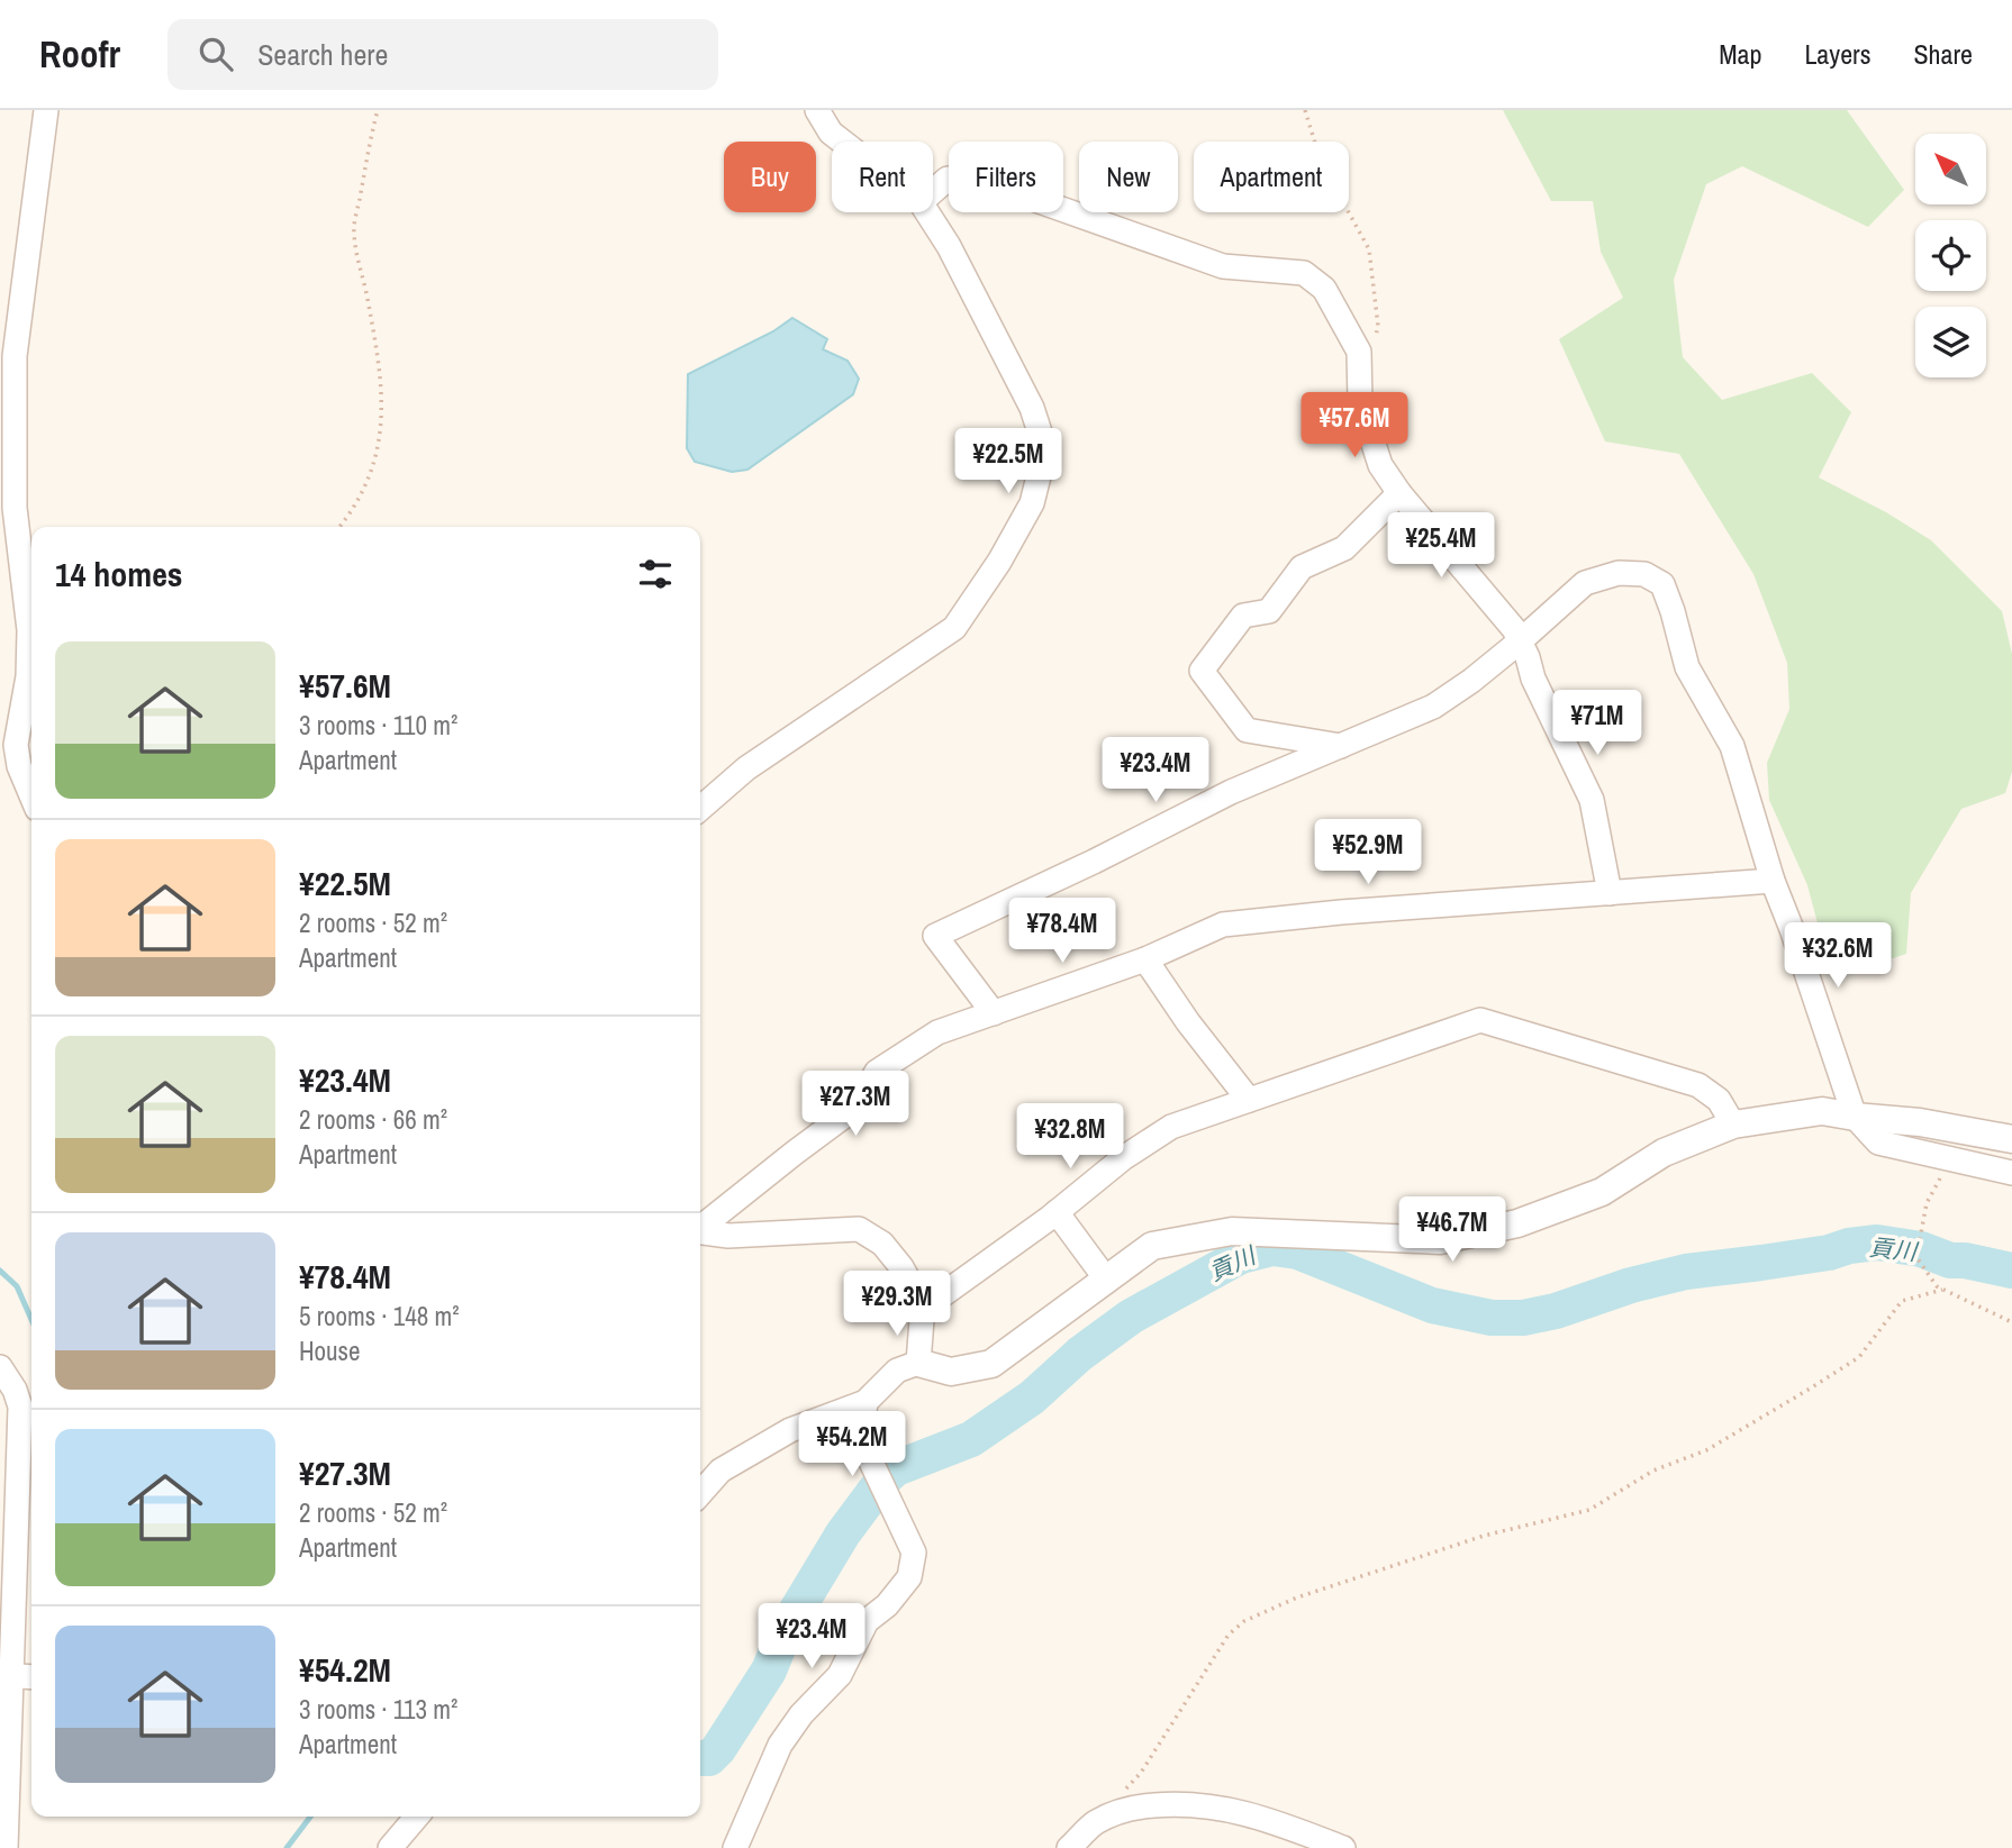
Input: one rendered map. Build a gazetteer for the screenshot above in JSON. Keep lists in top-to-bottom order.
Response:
{
  "water": ["貢川"],
  "north": "top left",
  "page": {
    "header": "Roofr",
    "search": "Search here",
    "nav": ["Map", "Layers", "Share"],
    "chip": [
      "Buy",
      "Rent",
      "Filters",
      "New",
      "Apartment"
    ],
    "price": [
      "¥57.6M",
      "¥22.5M",
      "¥25.4M",
      "¥71M",
      "¥23.4M",
      "¥52.9M",
      "¥78.4M",
      "¥32.6M",
      "¥27.3M",
      "¥32.8M",
      "¥46.7M",
      "¥29.3M",
      "¥54.2M",
      "¥23.4M"
    ],
    "heading": "14 homes",
    "list": [
      {
        "name": "¥57.6M",
        "note": "3 rooms · 110 m² · Apartment"
      },
      {
        "name": "¥22.5M",
        "note": "2 rooms · 52 m² · Apartment"
      },
      {
        "name": "¥23.4M",
        "note": "2 rooms · 66 m² · Apartment"
      },
      {
        "name": "¥78.4M",
        "note": "5 rooms · 148 m² · House"
      },
      {
        "name": "¥27.3M",
        "note": "2 rooms · 52 m² · Apartment"
      },
      {
        "name": "¥54.2M",
        "note": "3 rooms · 113 m² · Apartment"
      }
    ]
  }
}
